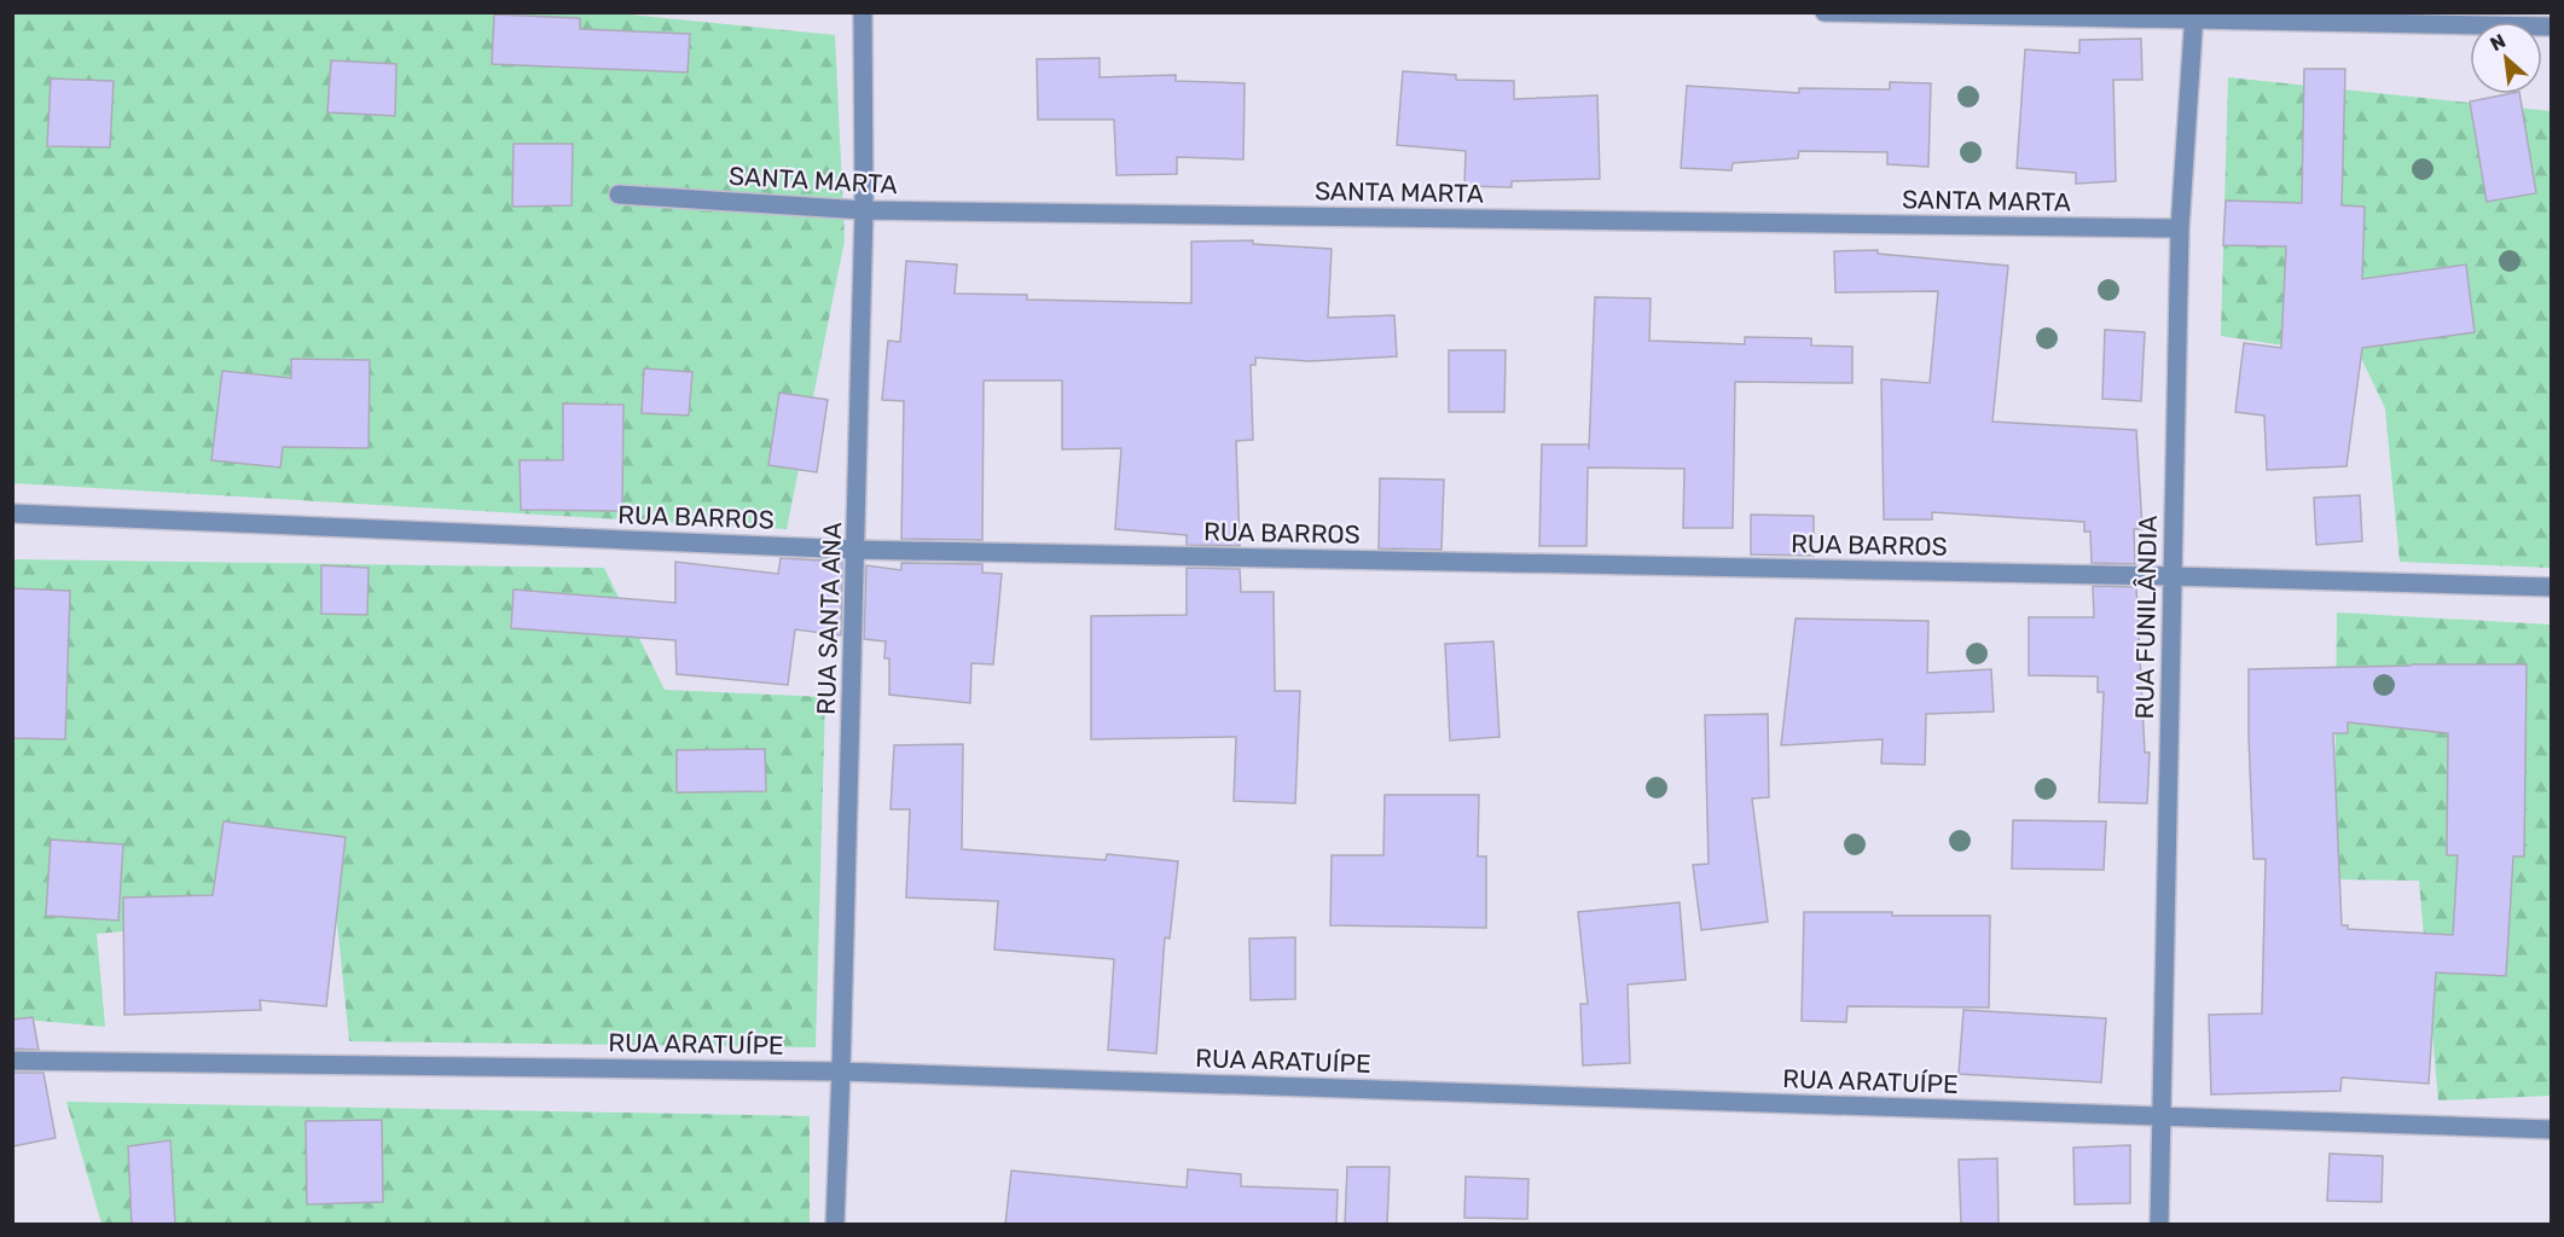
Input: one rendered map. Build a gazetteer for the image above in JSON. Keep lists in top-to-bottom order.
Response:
{
  "streets": {
    "street": [
      "SANTA MARTA",
      "RUA BARROS",
      "RUA FUNILÂNDIA",
      "RUA SANTA ANA",
      "RUA ARATUÍPE"
    ]
  },
  "crossings": [
    ["SANTA MARTA", "RUA FUNILÂNDIA"],
    ["SANTA MARTA", "RUA SANTA ANA"],
    ["RUA BARROS", "RUA FUNILÂNDIA"],
    ["RUA BARROS", "RUA SANTA ANA"],
    ["RUA FUNILÂNDIA", "RUA ARATUÍPE"],
    ["RUA SANTA ANA", "RUA ARATUÍPE"]
  ],
  "north": "top left"
}
